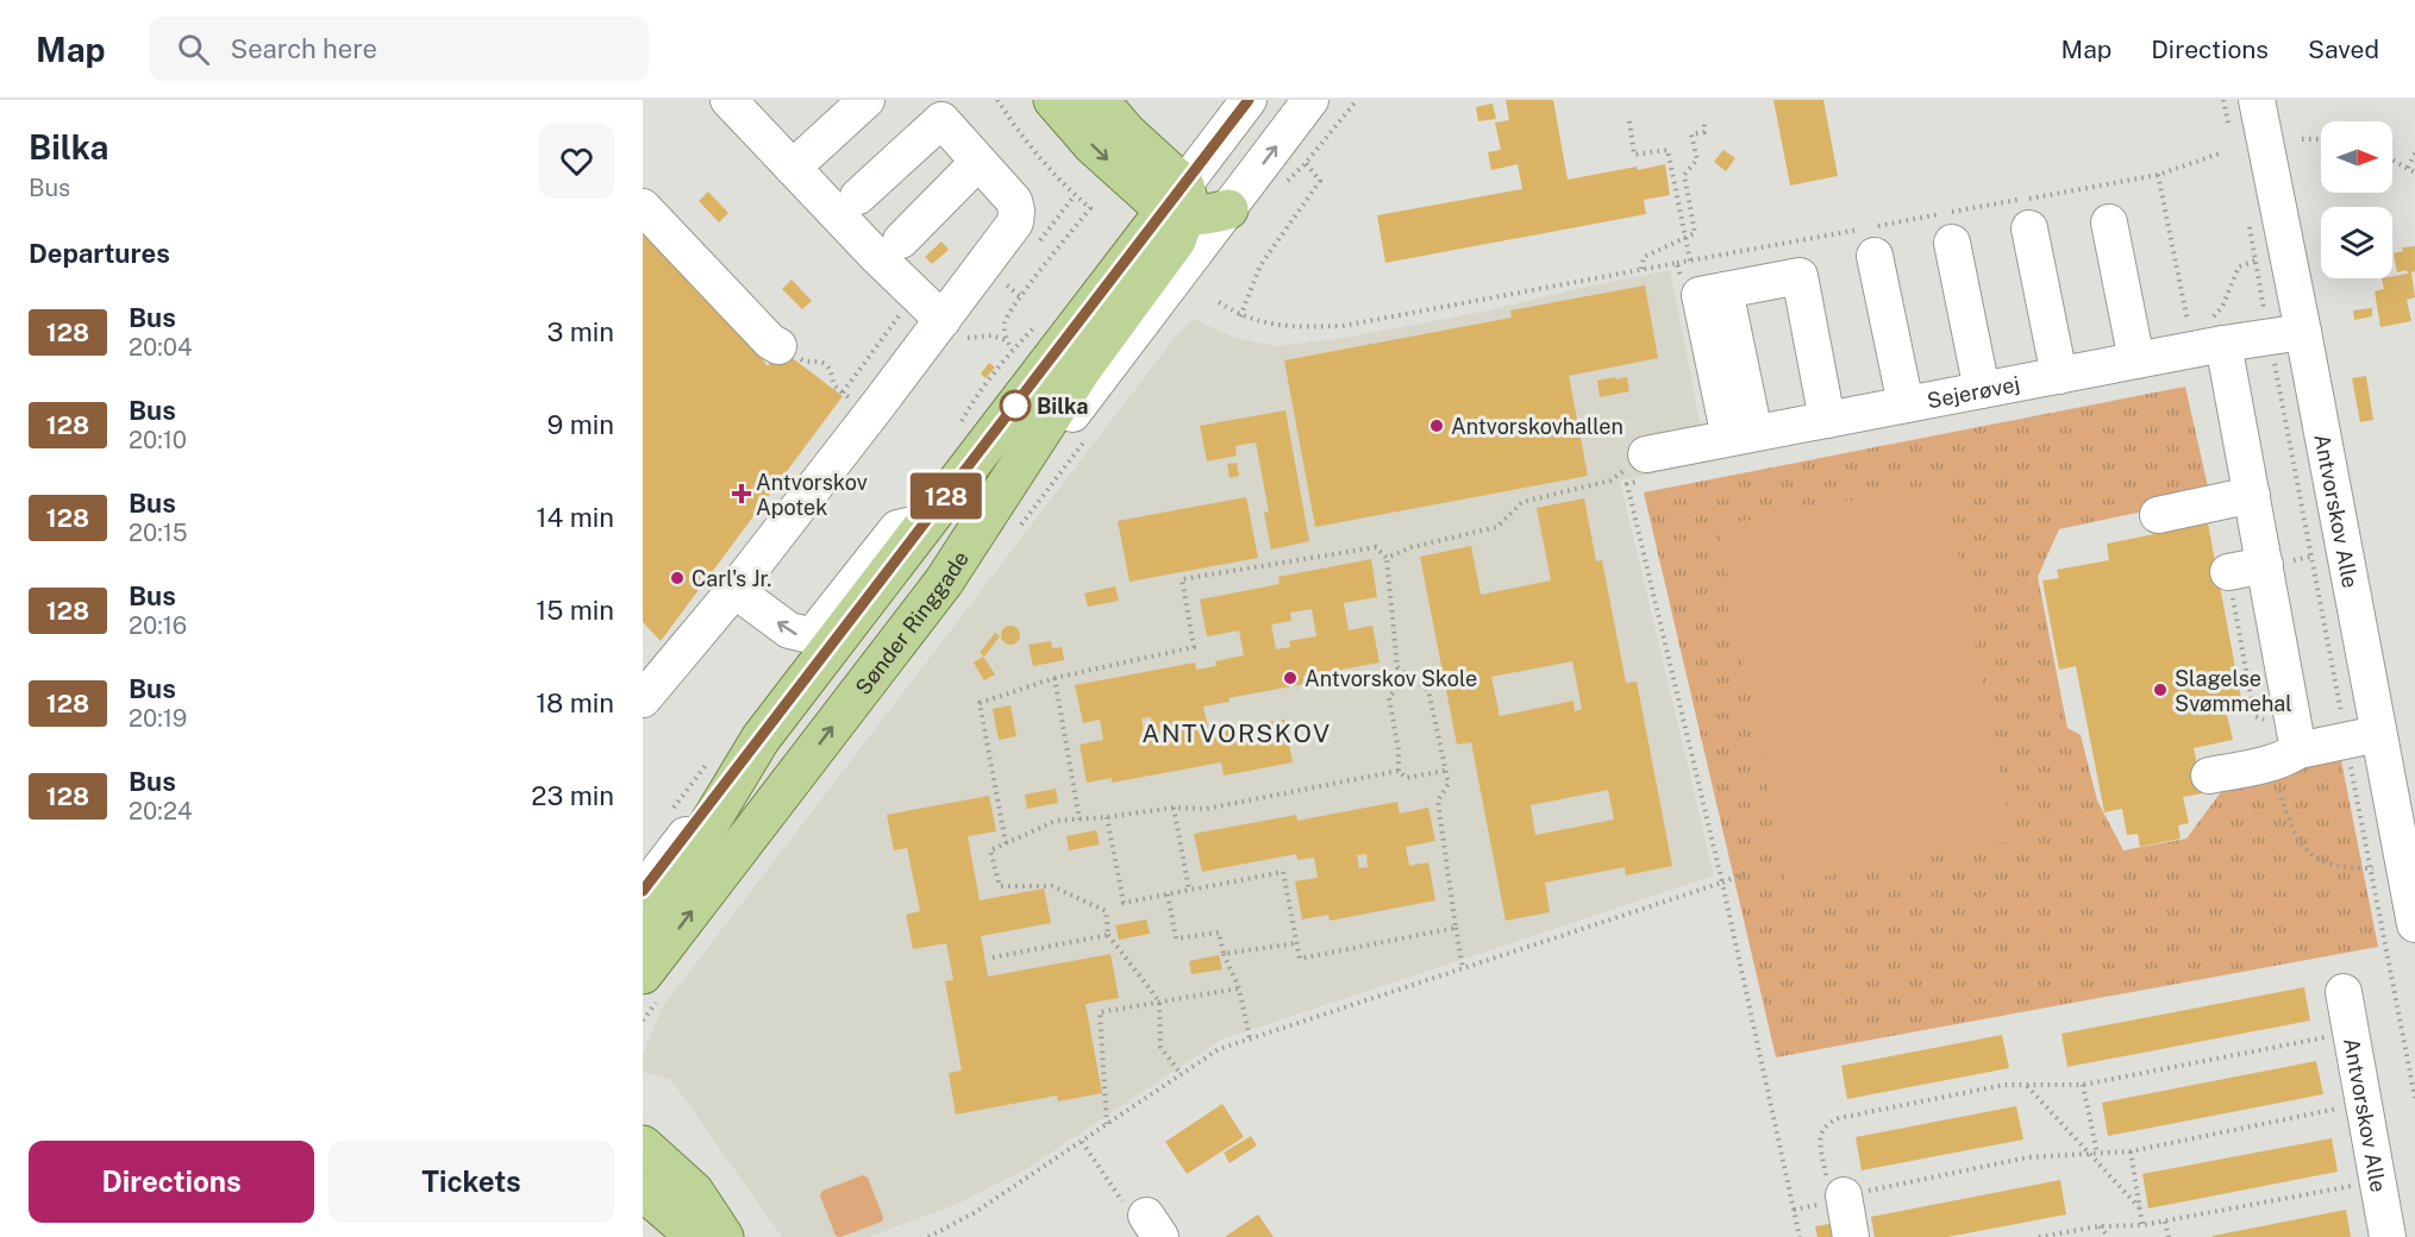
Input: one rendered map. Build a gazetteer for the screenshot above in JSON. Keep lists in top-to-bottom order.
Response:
{
  "streets": {
    "main road": ["Sønder Ringgade"],
    "street": ["Sejerøvej", "Antvorskov Alle"]
  },
  "crossings": [
    ["Sejerøvej", "Antvorskov Alle"]
  ],
  "districts": ["ANTVORSKOV"],
  "places": {
    "other": [
      "Bilka",
      "Antvorskovhallen",
      "Carl's Jr.",
      "Antvorskov Skole",
      "Slagelse Svømmehal"
    ],
    "health": ["Antvorskov Apotek"]
  },
  "lines": ["bus line 128"],
  "north": "right",
  "page": {
    "header": "Map",
    "search": "Search here",
    "nav": ["Map", "Directions", "Saved"],
    "heading": [
      ["Bilka", "Bus"],
      "Departures"
    ],
    "on_map": "128",
    "list": [
      {
        "mark": "128",
        "name": "Bus",
        "note": "20:04",
        "value": "3 min"
      },
      {
        "mark": "128",
        "name": "Bus",
        "note": "20:10",
        "value": "9 min"
      },
      {
        "mark": "128",
        "name": "Bus",
        "note": "20:15",
        "value": "14 min"
      },
      {
        "mark": "128",
        "name": "Bus",
        "note": "20:16",
        "value": "15 min"
      },
      {
        "mark": "128",
        "name": "Bus",
        "note": "20:19",
        "value": "18 min"
      },
      {
        "mark": "128",
        "name": "Bus",
        "note": "20:24",
        "value": "23 min"
      }
    ],
    "buttons": ["Directions", "Tickets"]
  }
}
